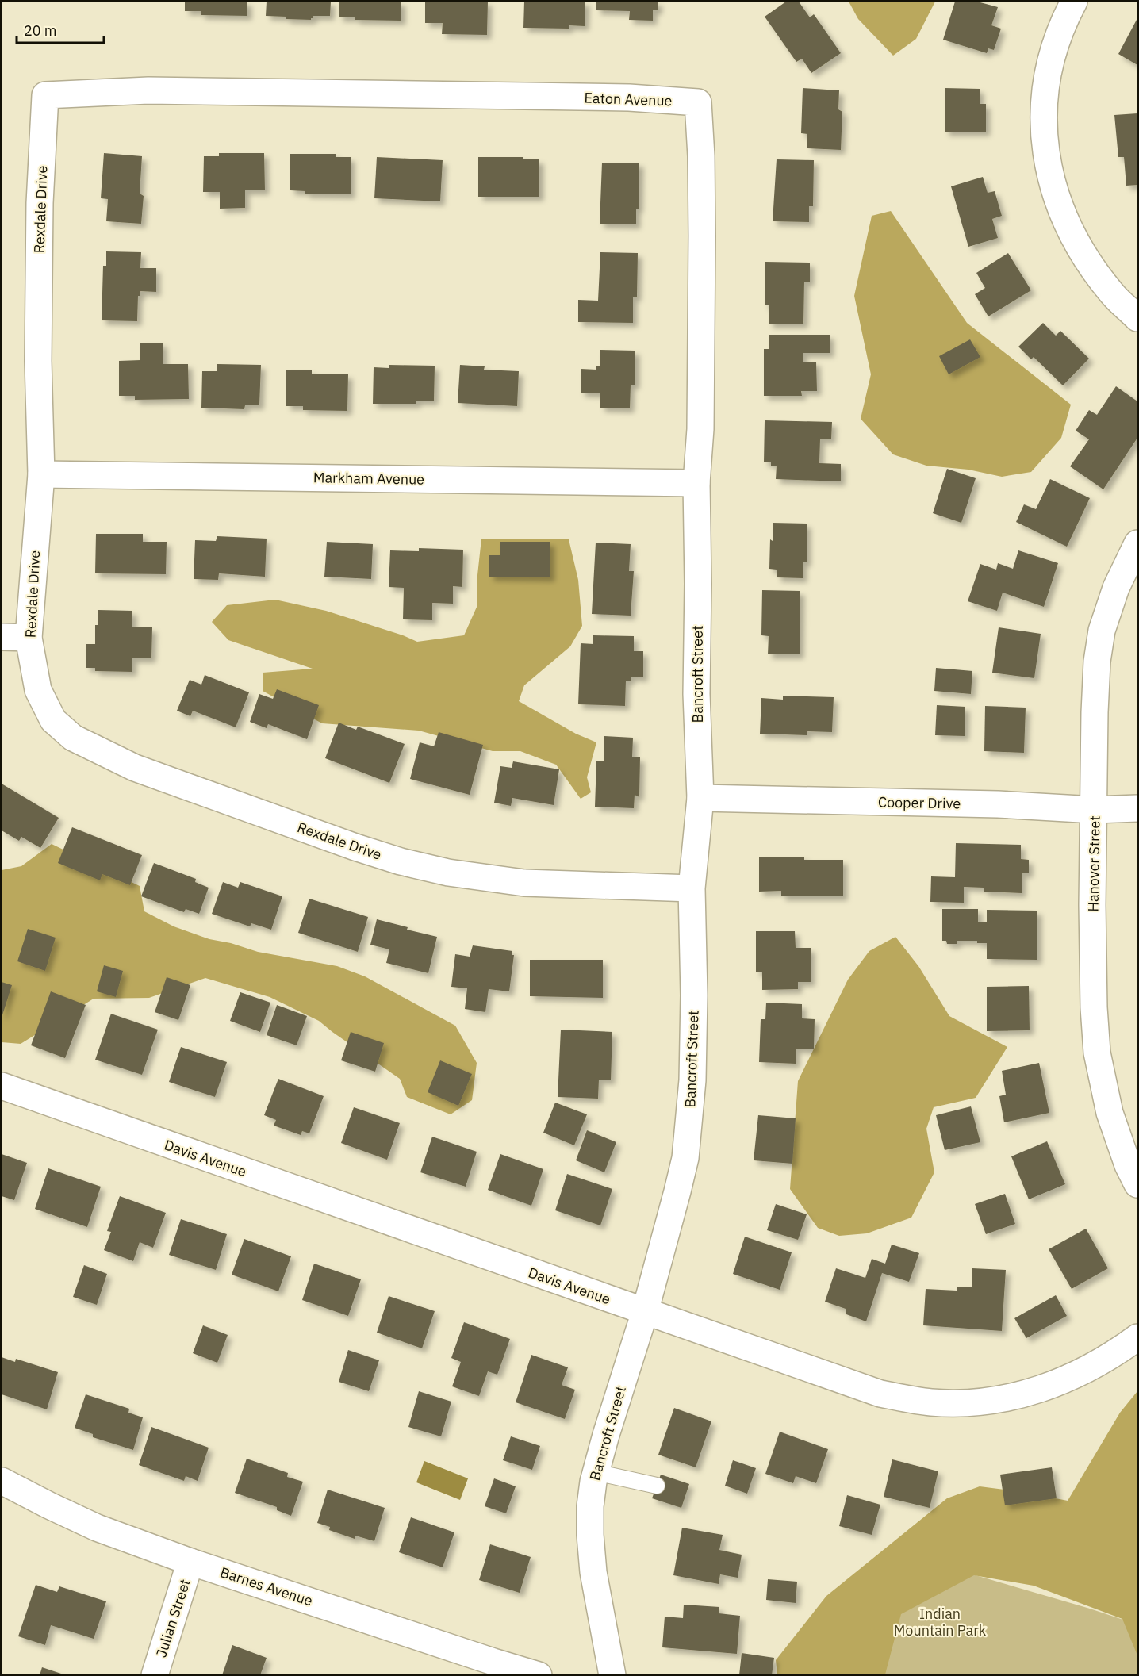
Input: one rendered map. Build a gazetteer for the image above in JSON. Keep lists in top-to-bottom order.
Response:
{
  "streets": {
    "street": [
      "Eaton Avenue",
      "Rexdale Drive",
      "Markham Avenue",
      "Bancroft Street",
      "Cooper Drive",
      "Hanover Street",
      "Davis Avenue",
      "Barnes Avenue",
      "Julian Street"
    ]
  },
  "crossings": [
    ["Eaton Avenue", "Rexdale Drive"],
    ["Eaton Avenue", "Bancroft Street"],
    ["Rexdale Drive", "Markham Avenue"],
    ["Rexdale Drive", "Bancroft Street"],
    ["Markham Avenue", "Bancroft Street"],
    ["Bancroft Street", "Cooper Drive"],
    ["Bancroft Street", "Davis Avenue"],
    ["Cooper Drive", "Hanover Street"],
    ["Barnes Avenue", "Julian Street"]
  ],
  "parks": ["Indian Mountain Park"],
  "scale_bar": "20 m"
}
